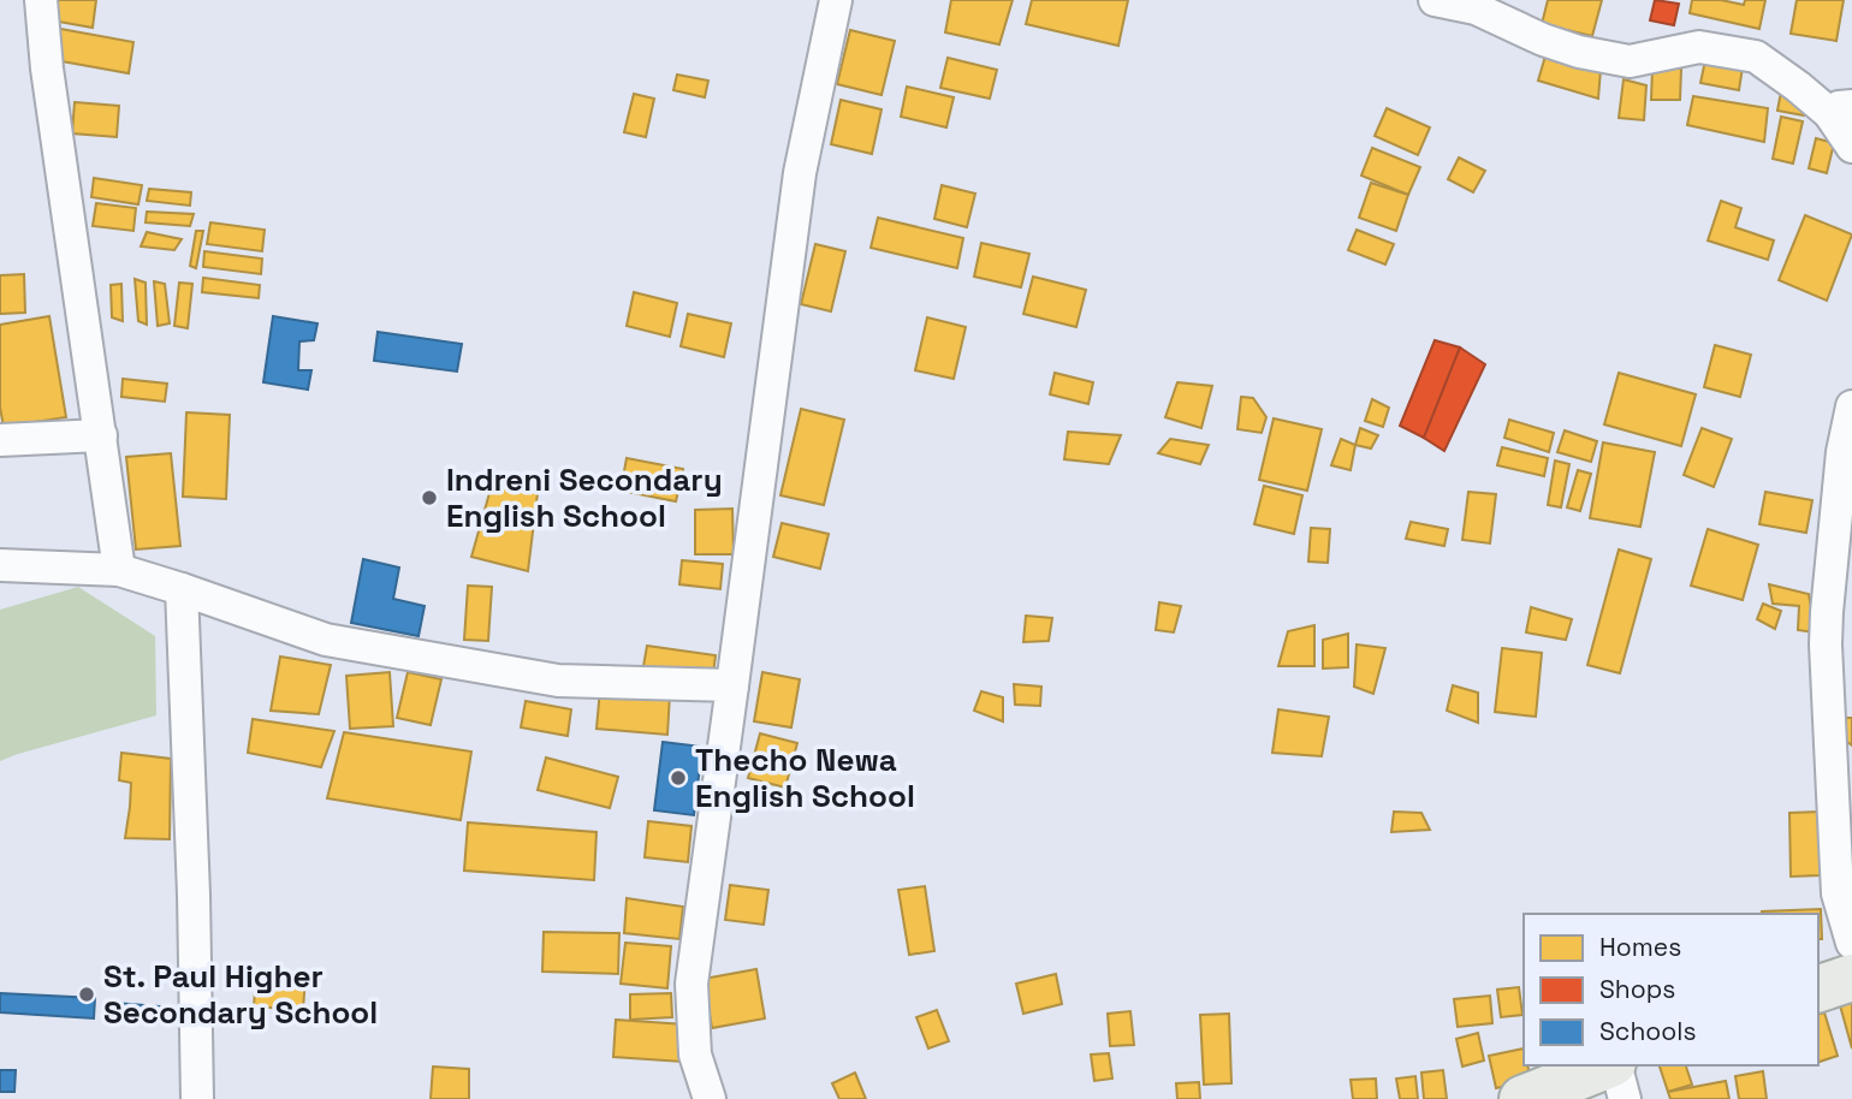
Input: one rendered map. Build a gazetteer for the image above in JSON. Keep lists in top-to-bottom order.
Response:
{
  "places": ["Indreni Secondary English School", "Thecho Newa English School", "St. Paul Higher Secondary School"],
  "legend": ["Homes", "Shops", "Schools"]
}
